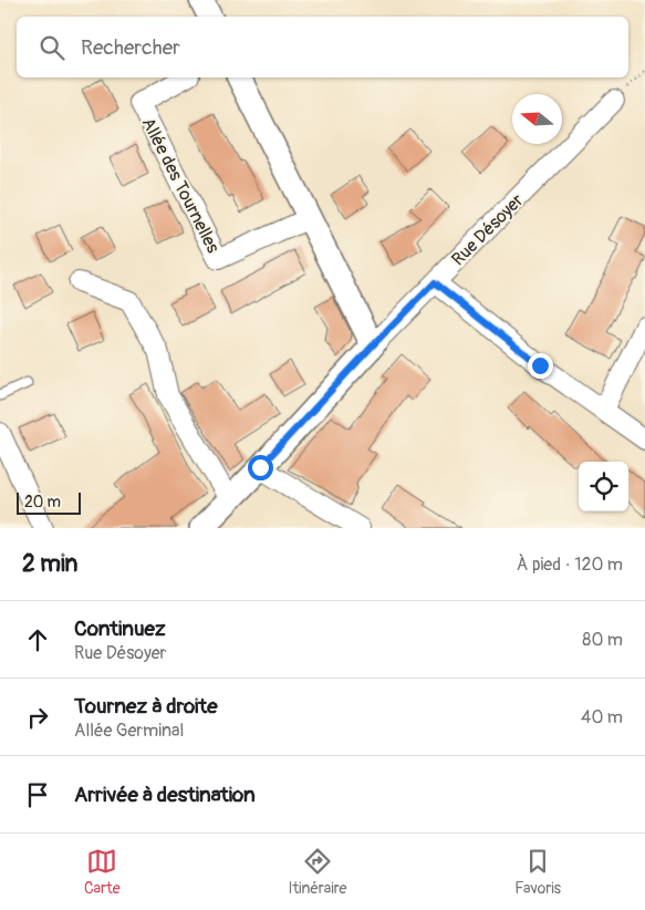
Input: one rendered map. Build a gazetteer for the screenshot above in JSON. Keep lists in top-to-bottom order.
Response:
{
  "streets": {
    "street": ["Allée des Tournelles", "Rue Désoyer"]
  },
  "scale_bar": "20 m",
  "north": "left",
  "page": {
    "search": "Rechercher",
    "scale": "20 m",
    "heading": ["2 min", "À pied · 120 m"],
    "list": [
      ["Continuez", "Rue Désoyer", "80 m"],
      ["Tournez à droite", "Allée Germinal", "40 m"],
      "Arrivée à destination"
    ],
    "nav": ["Carte", "Itinéraire", "Favoris"]
  }
}
